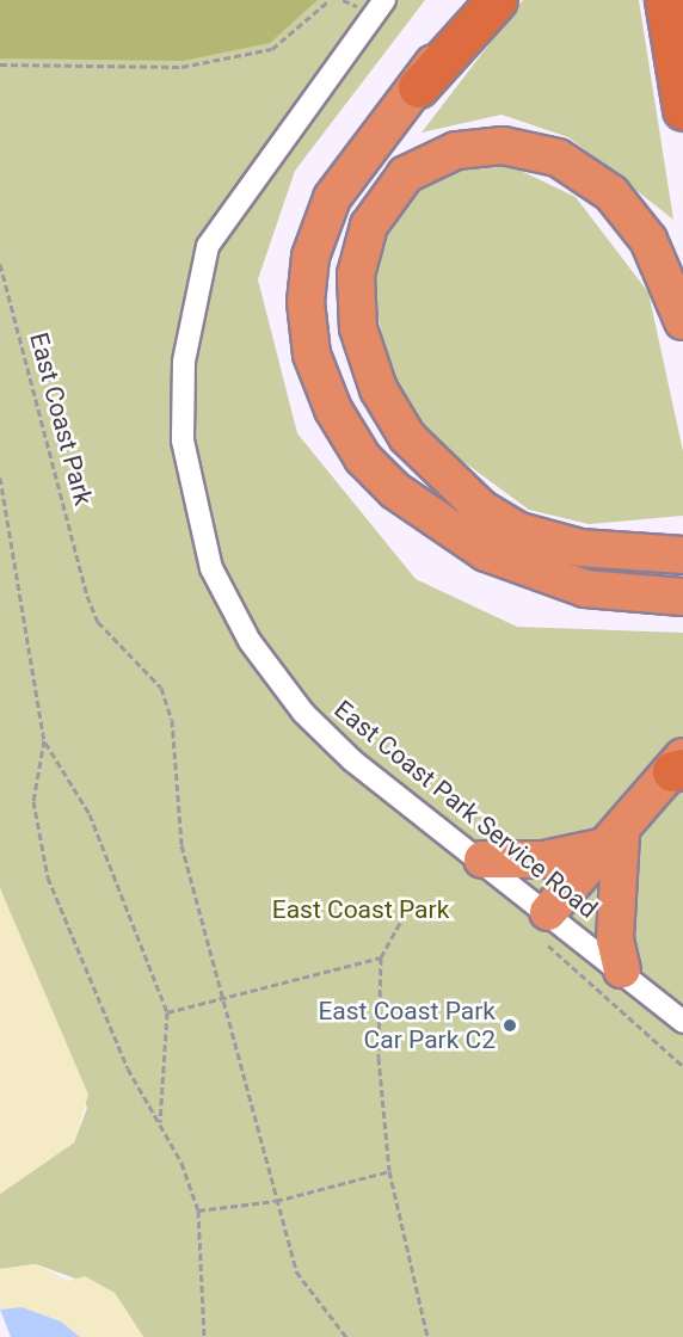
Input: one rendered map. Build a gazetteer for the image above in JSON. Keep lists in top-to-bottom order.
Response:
{
  "streets": {
    "street": ["East Coast Park Service Road"],
    "path": ["East Coast Park"]
  },
  "parks": ["East Coast Park"],
  "places": ["East Coast Park Car Park C2"]
}
